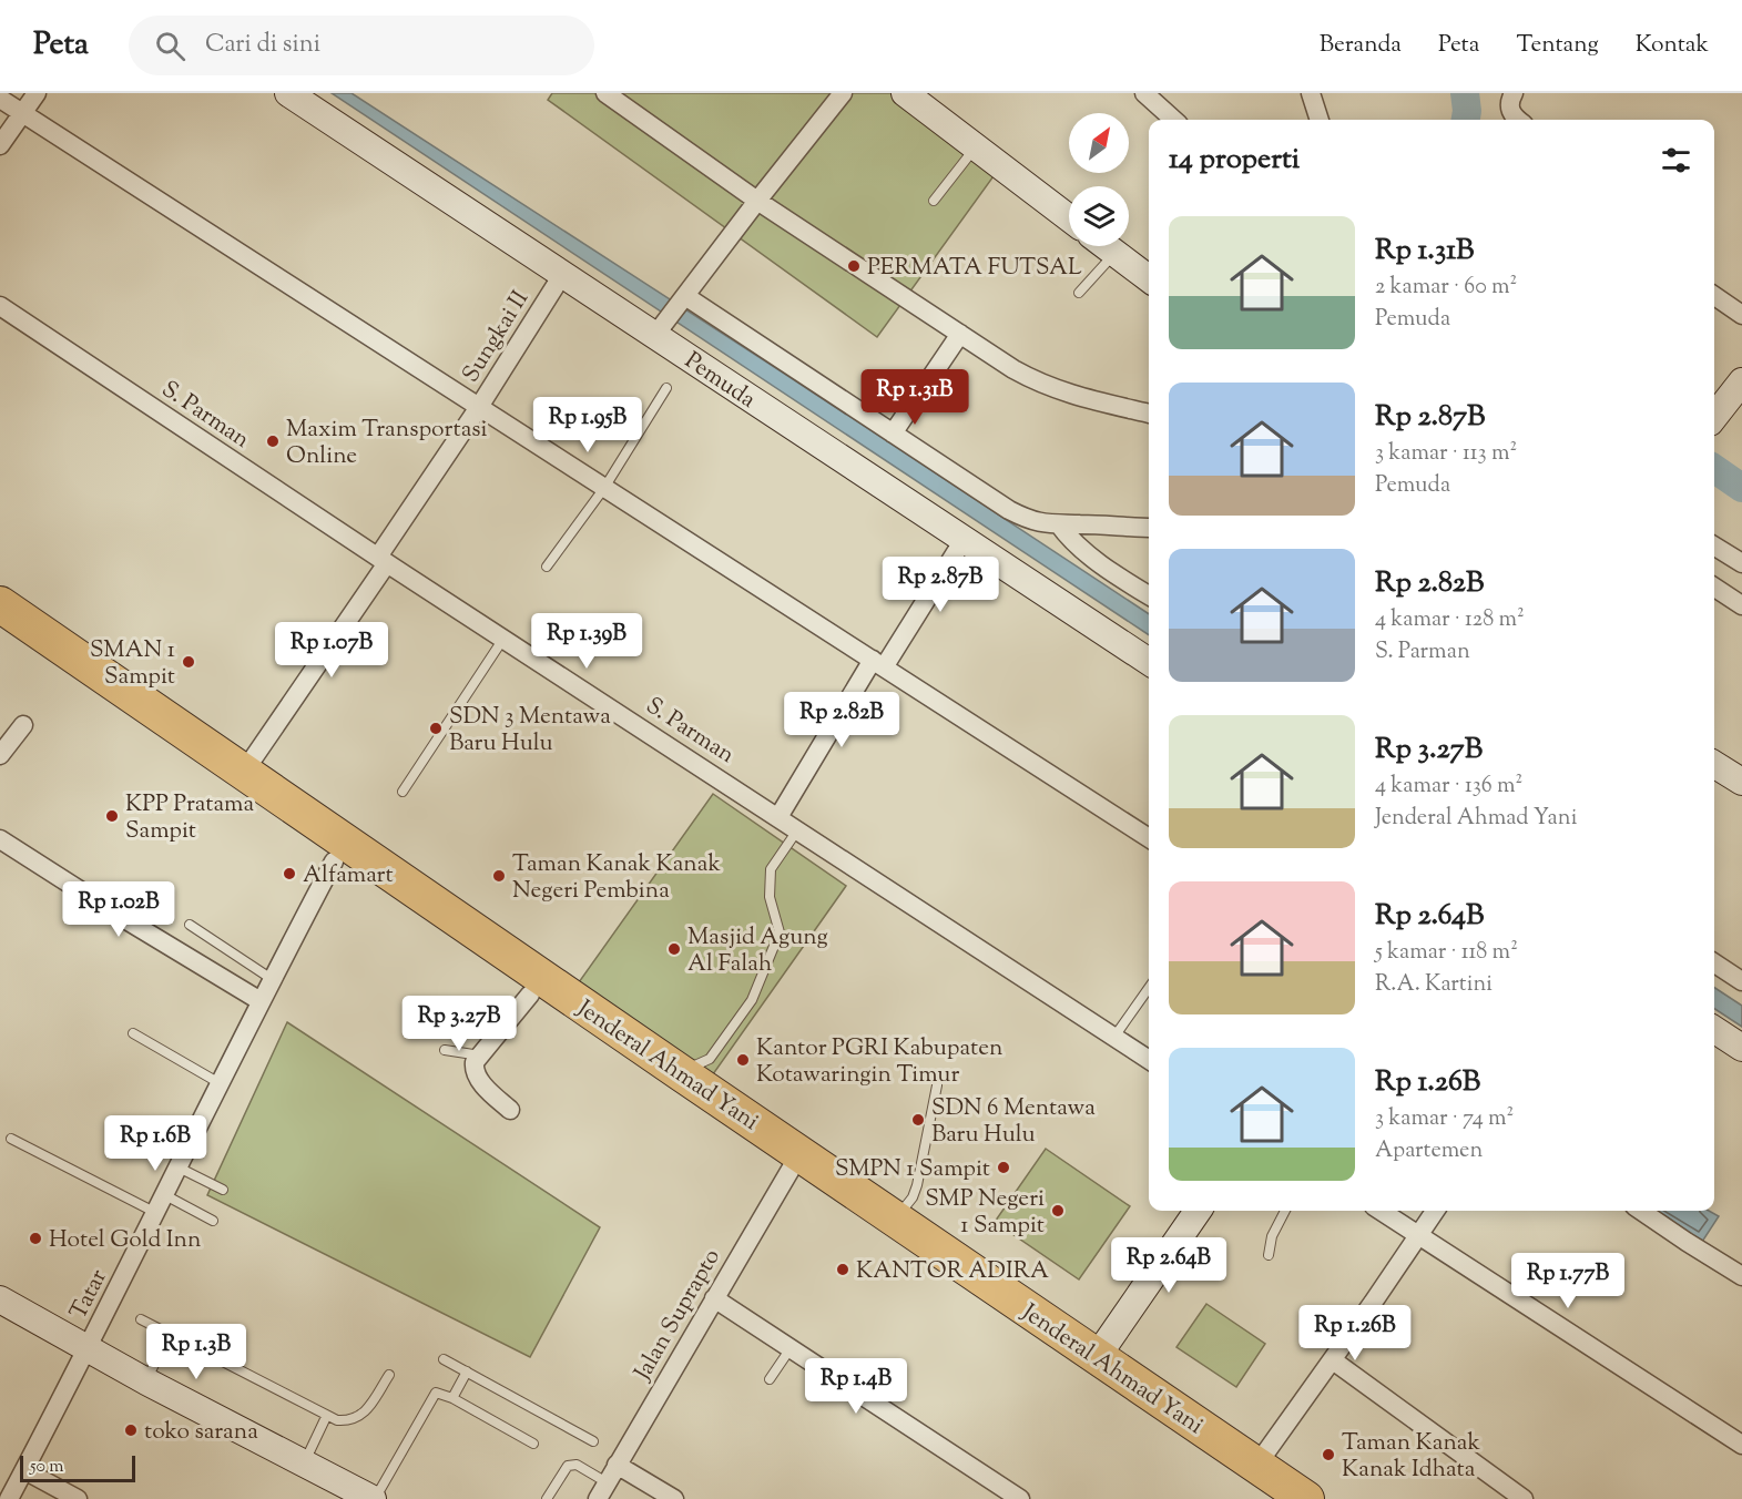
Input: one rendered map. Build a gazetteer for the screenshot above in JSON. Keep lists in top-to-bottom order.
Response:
{
  "streets": {
    "highway": ["Jenderal Ahmad Yani"],
    "street": [
      "Sungkai II",
      "Pemuda",
      "S. Parman",
      "Tatar",
      "Jalan Suprapto"
    ]
  },
  "crossings": [
    ["Sungkai II", "Pemuda"],
    ["Sungkai II", "S. Parman"],
    ["Sungkai II", "Jenderal Ahmad Yani"],
    ["Jenderal Ahmad Yani", "Tatar"],
    ["Jenderal Ahmad Yani", "Jalan Suprapto"]
  ],
  "places": [
    "PERMATA FUTSAL",
    "Maxim Transportasi Online",
    "SMAN 1 Sampit",
    "SDN 3 Mentawa Baru Hulu",
    "KPP Pratama Sampit",
    "Alfamart",
    "Taman Kanak Kanak Negeri Pembina",
    "Masjid Agung Al Falah",
    "Kantor PGRI Kabupaten Kotawaringin Timur",
    "SDN 6 Mentawa Baru Hulu",
    "SMPN 1 Sampit",
    "SMP Negeri 1 Sampit",
    "Hotel Gold Inn",
    "KANTOR ADIRA",
    "toko sarana",
    "Taman Kanak Kanak Idhata"
  ],
  "scale_bar": "50 m",
  "north": "top right",
  "page": {
    "header": "Peta",
    "search": "Cari di sini",
    "nav": [
      "Beranda",
      "Peta",
      "Tentang",
      "Kontak"
    ],
    "heading": "14 properti",
    "list": [
      {
        "name": "Rp 1.31B",
        "note": "2 kamar · 60 m² · Pemuda"
      },
      {
        "name": "Rp 2.87B",
        "note": "3 kamar · 113 m² · Pemuda"
      },
      {
        "name": "Rp 2.82B",
        "note": "4 kamar · 128 m² · S. Parman"
      },
      {
        "name": "Rp 3.27B",
        "note": "4 kamar · 136 m² · Jenderal Ahmad Yani"
      },
      {
        "name": "Rp 2.64B",
        "note": "5 kamar · 118 m² · R.A. Kartini"
      },
      {
        "name": "Rp 1.26B",
        "note": "3 kamar · 74 m² · Apartemen"
      }
    ],
    "price": [
      "Rp 1.31B",
      "Rp 1.95B",
      "Rp 2.87B",
      "Rp 1.39B",
      "Rp 1.07B",
      "Rp 2.82B",
      "Rp 1.02B",
      "Rp 3.27B",
      "Rp 1.6B",
      "Rp 2.64B",
      "Rp 1.77B",
      "Rp 1.26B",
      "Rp 1.3B",
      "Rp 1.4B"
    ],
    "scale": "50 m"
  }
}
